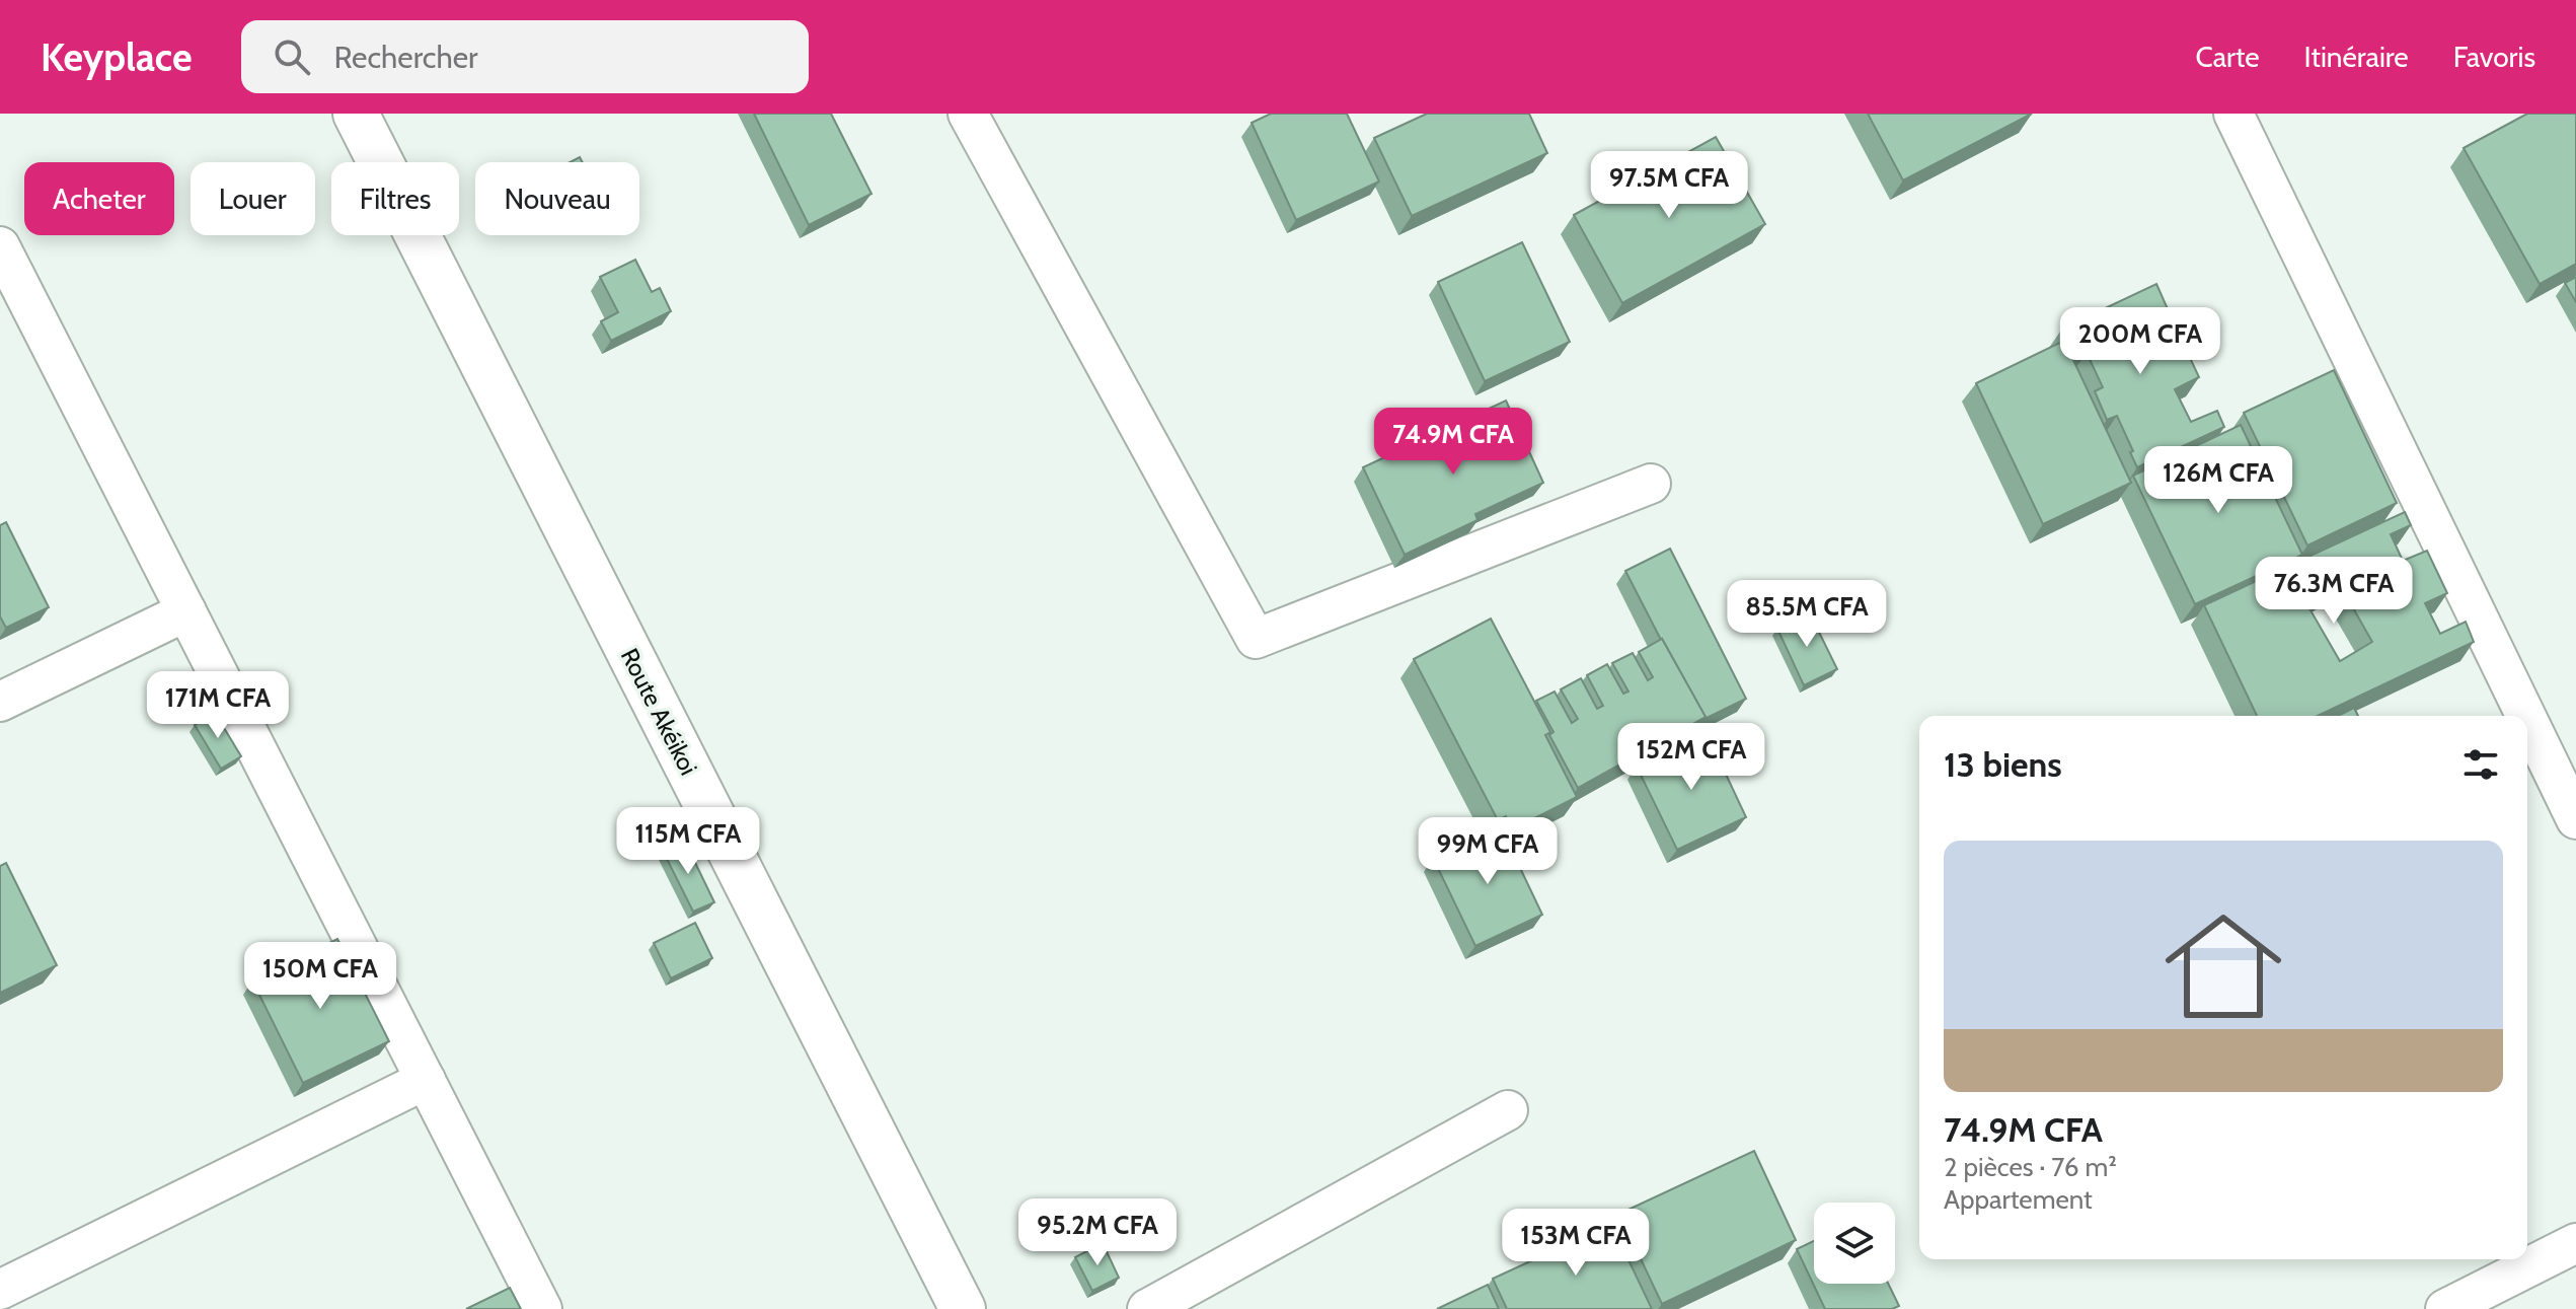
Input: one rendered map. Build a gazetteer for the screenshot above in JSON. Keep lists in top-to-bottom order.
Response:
{
  "streets": {
    "street": ["Route Akéikoi"]
  },
  "page": {
    "header": "Keyplace",
    "search": "Rechercher",
    "nav": ["Carte", "Itinéraire", "Favoris"],
    "price": [
      "97.5M CFA",
      "200M CFA",
      "74.9M CFA",
      "126M CFA",
      "76.3M CFA",
      "85.5M CFA",
      "171M CFA",
      "152M CFA",
      "115M CFA",
      "99M CFA",
      "150M CFA",
      "95.2M CFA",
      "153M CFA"
    ],
    "chip": [
      "Acheter",
      "Louer",
      "Filtres",
      "Nouveau"
    ],
    "heading": "13 biens",
    "list": [
      {
        "name": "74.9M CFA",
        "note": "2 pièces · 76 m² · Appartement"
      }
    ]
  }
}
